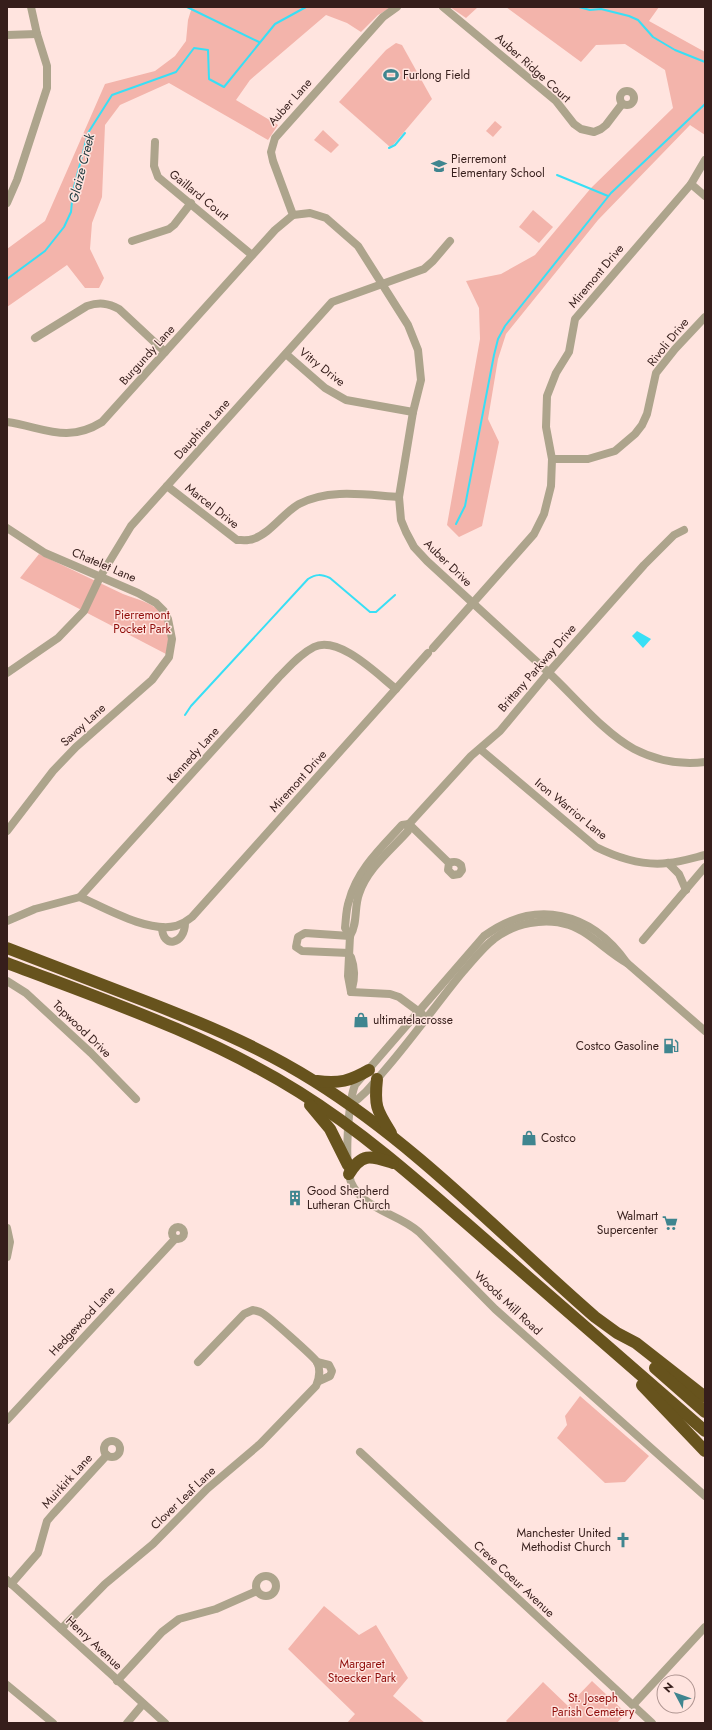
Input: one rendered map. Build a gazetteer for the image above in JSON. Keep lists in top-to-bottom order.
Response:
{
  "streets": {
    "street": [
      "Auber Ridge Court",
      "Auber Lane",
      "Gaillard Court",
      "Miremont Drive",
      "Rivoli Drive",
      "Burgundy Lane",
      "Vitry Drive",
      "Dauphine Lane",
      "Marcel Drive",
      "Auber Drive",
      "Chatelet Lane",
      "Brittany Parkway Drive",
      "Savoy Lane",
      "Kennedy Lane",
      "Iron Warrior Lane",
      "Topwood Drive",
      "Woods Mill Road",
      "Hedgewood Lane",
      "Muirkirk Lane",
      "Clover Leaf Lane",
      "Creve Coeur Avenue",
      "Henry Avenue"
    ]
  },
  "crossings": [
    ["Auber Lane", "Burgundy Lane"],
    ["Auber Lane", "Auber Drive"],
    ["Gaillard Court", "Burgundy Lane"],
    ["Miremont Drive", "Rivoli Drive"],
    ["Miremont Drive", "Auber Drive"],
    ["Miremont Drive", "Kennedy Lane"],
    ["Burgundy Lane", "Auber Drive"],
    ["Vitry Drive", "Dauphine Lane"],
    ["Vitry Drive", "Auber Drive"],
    ["Dauphine Lane", "Marcel Drive"],
    ["Dauphine Lane", "Auber Drive"],
    ["Dauphine Lane", "Chatelet Lane"],
    ["Marcel Drive", "Auber Drive"],
    ["Auber Drive", "Brittany Parkway Drive"],
    ["Chatelet Lane", "Savoy Lane"],
    ["Brittany Parkway Drive", "Iron Warrior Lane"],
    ["Brittany Parkway Drive", "Woods Mill Road"],
    ["Muirkirk Lane", "Henry Avenue"],
    ["Clover Leaf Lane", "Henry Avenue"]
  ],
  "water": ["Glaize Creek"],
  "parks": ["Pierremont Pocket Park", "Margaret Stoecker Park", "St. Joseph Parish Cemetery"],
  "places": {
    "sports": ["Furlong Field"],
    "school or university": ["Pierremont Elementary School"],
    "shop": ["ultimatelacrosse", "Costco"],
    "fuel station": ["Costco Gasoline"],
    "building": ["Good Shepherd Lutheran Church"],
    "supermarket": ["Walmart Supercenter"],
    "church": ["Manchester United Methodist Church"]
  },
  "north": "top left"
}
